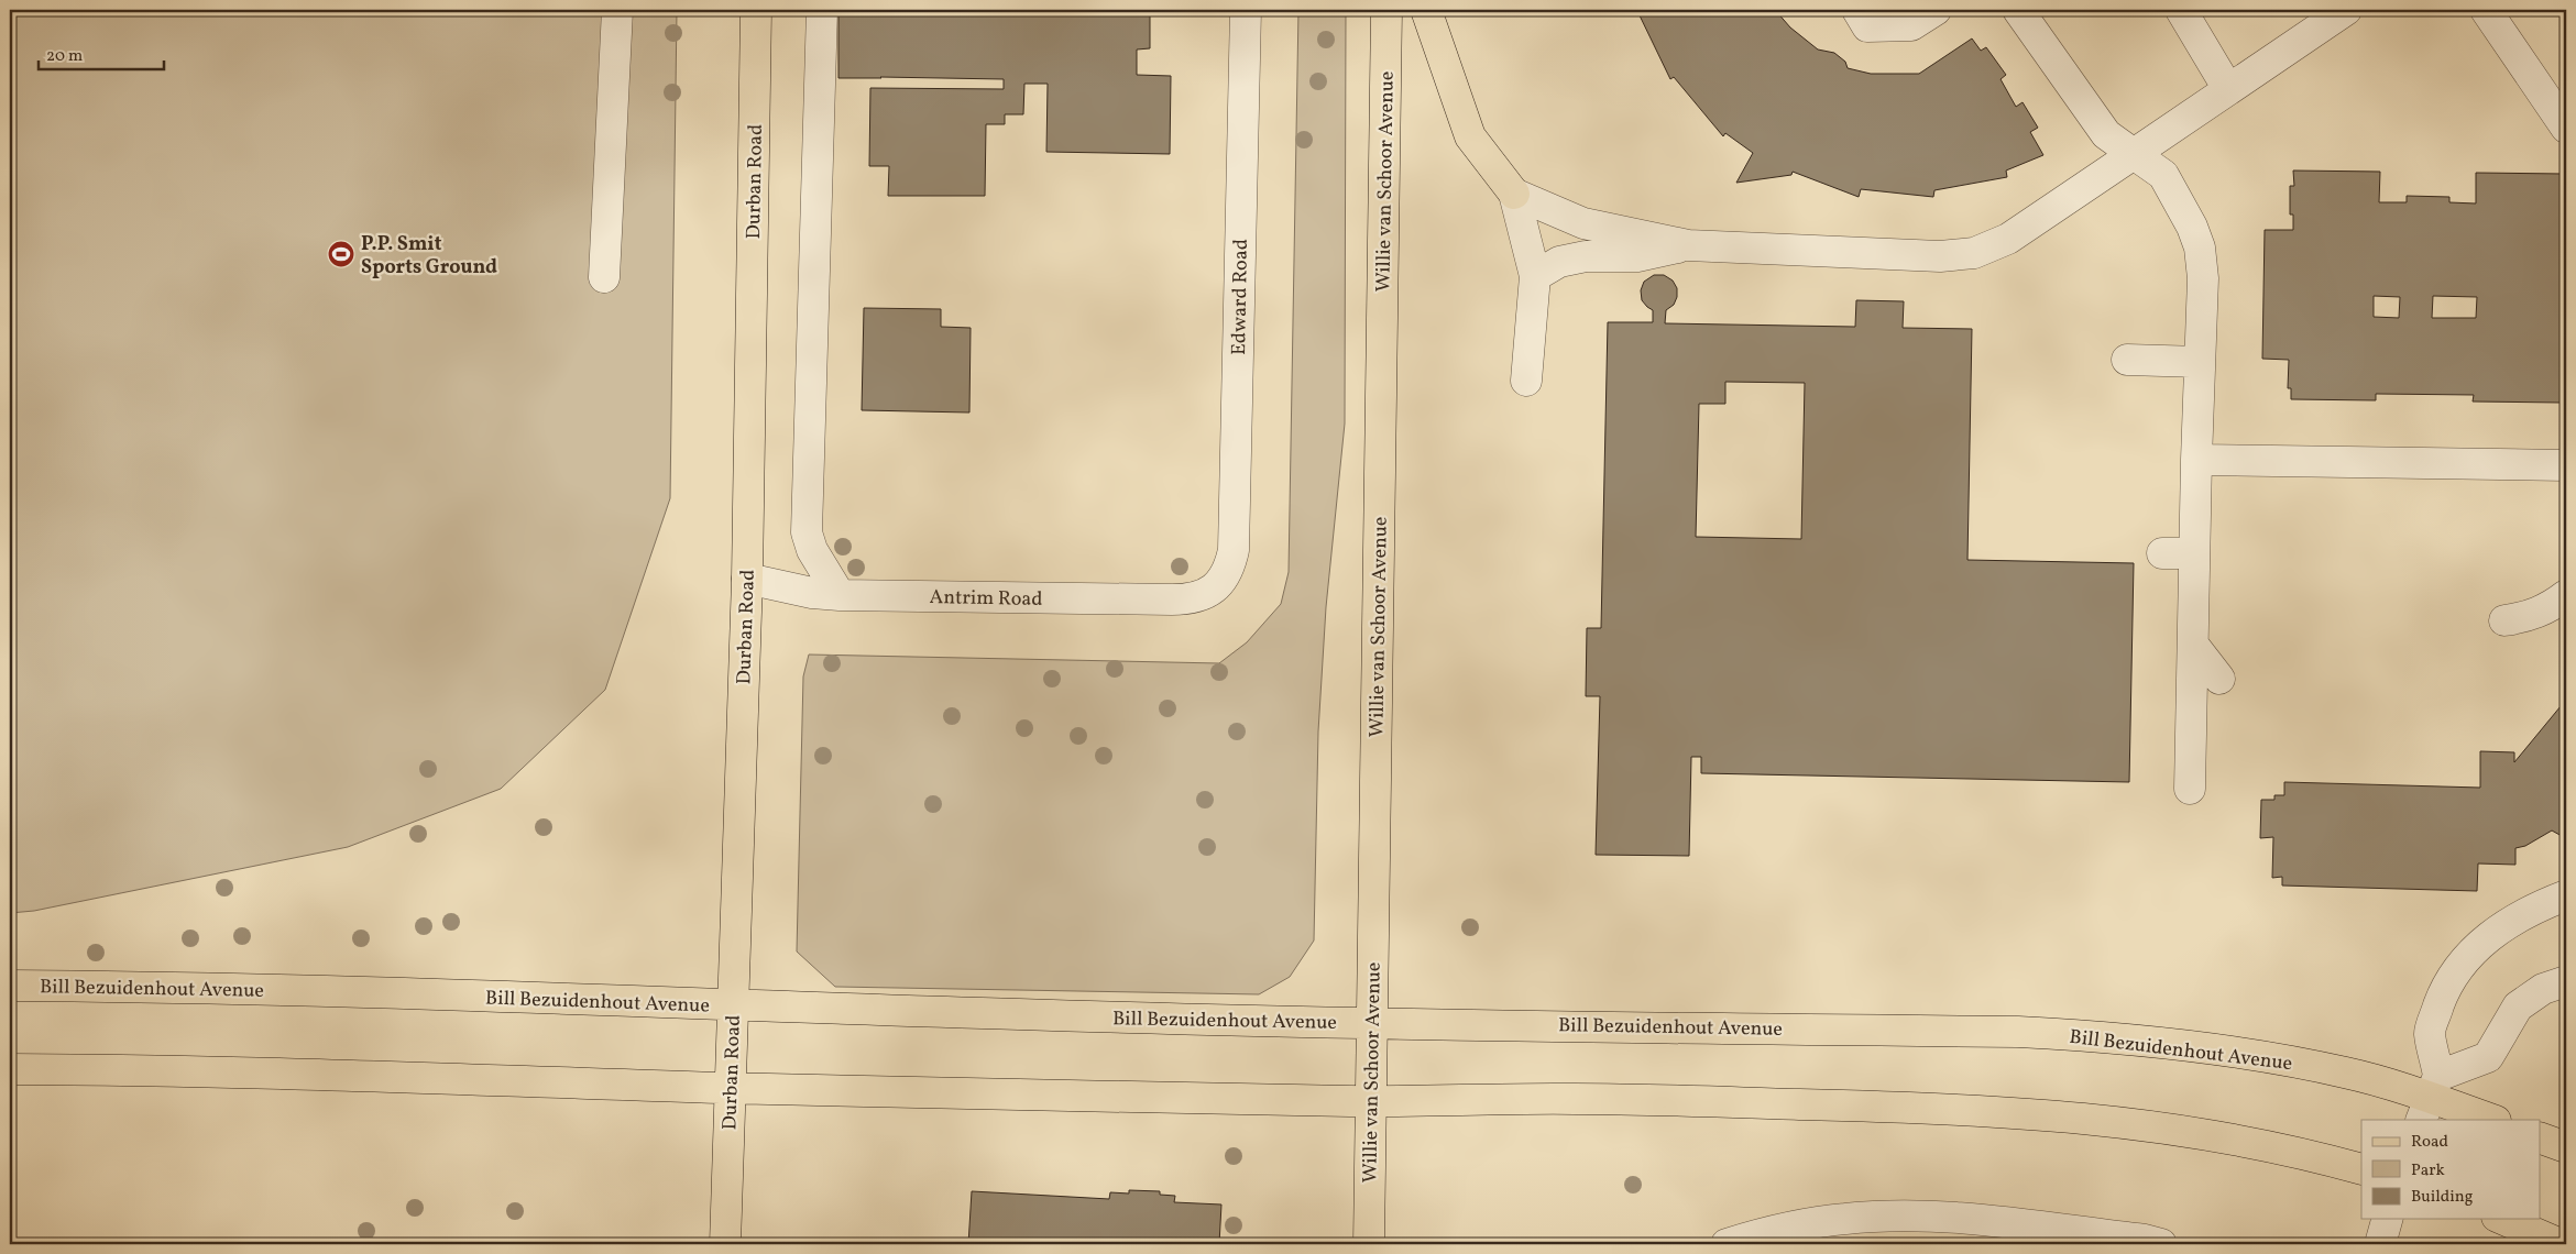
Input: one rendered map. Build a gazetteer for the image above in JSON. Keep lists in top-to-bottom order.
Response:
{
  "streets": {
    "main road": ["Durban Road", "Willie van Schoor Avenue", "Bill Bezuidenhout Avenue"],
    "street": ["Edward Road", "Antrim Road"]
  },
  "crossings": [
    ["Durban Road", "Antrim Road"],
    ["Durban Road", "Bill Bezuidenhout Avenue"],
    ["Willie van Schoor Avenue", "Bill Bezuidenhout Avenue"],
    ["Edward Road", "Antrim Road"]
  ],
  "places": {
    "sports": ["P.P. Smit Sports Ground"]
  },
  "legend": ["Road", "Park", "Building"],
  "scale_bar": "20 m"
}
